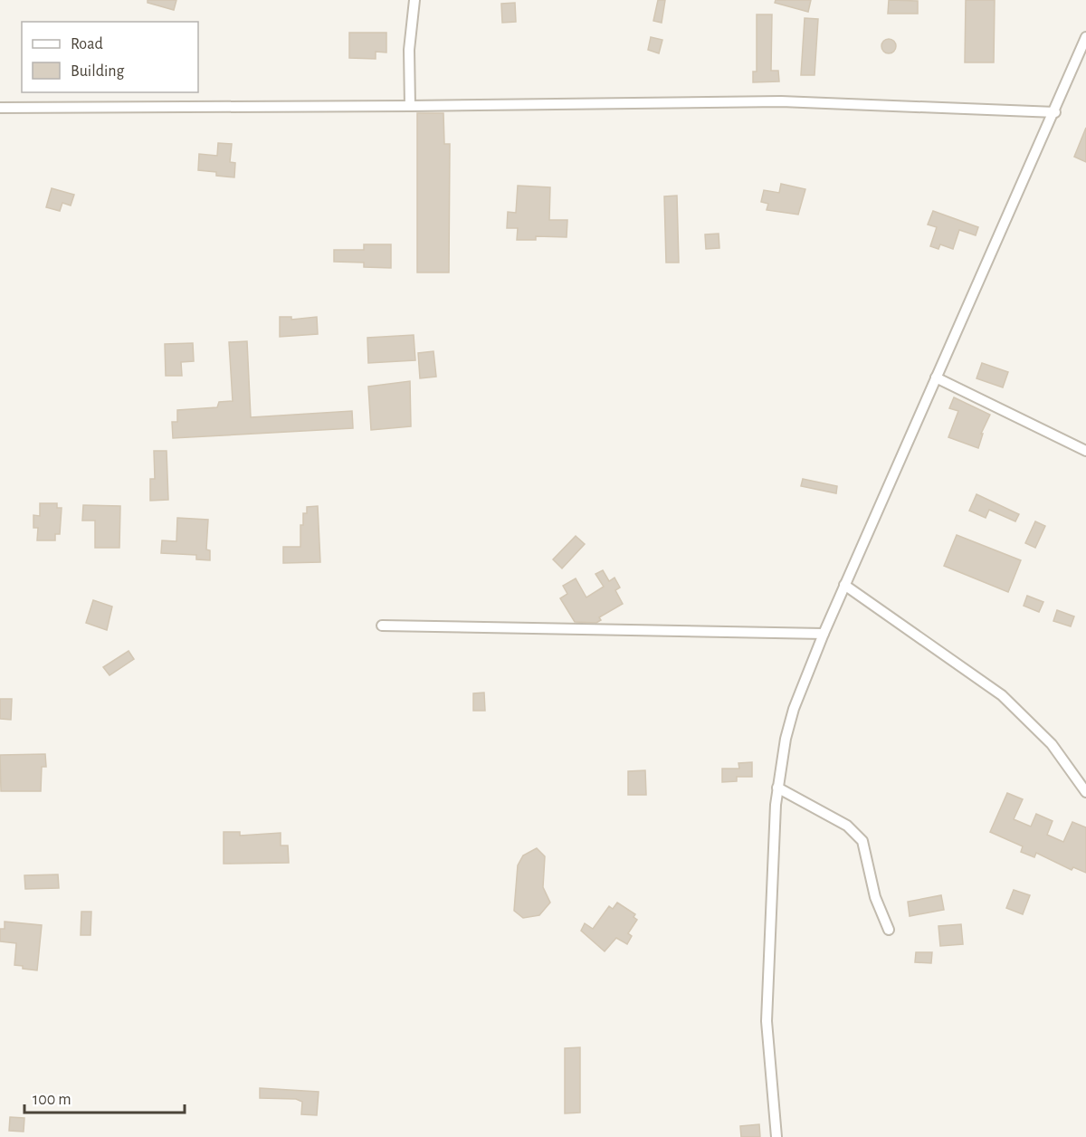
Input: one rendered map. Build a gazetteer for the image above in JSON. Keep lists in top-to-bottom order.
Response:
{
  "legend": ["Road", "Building"],
  "scale_bar": "100 m"
}
